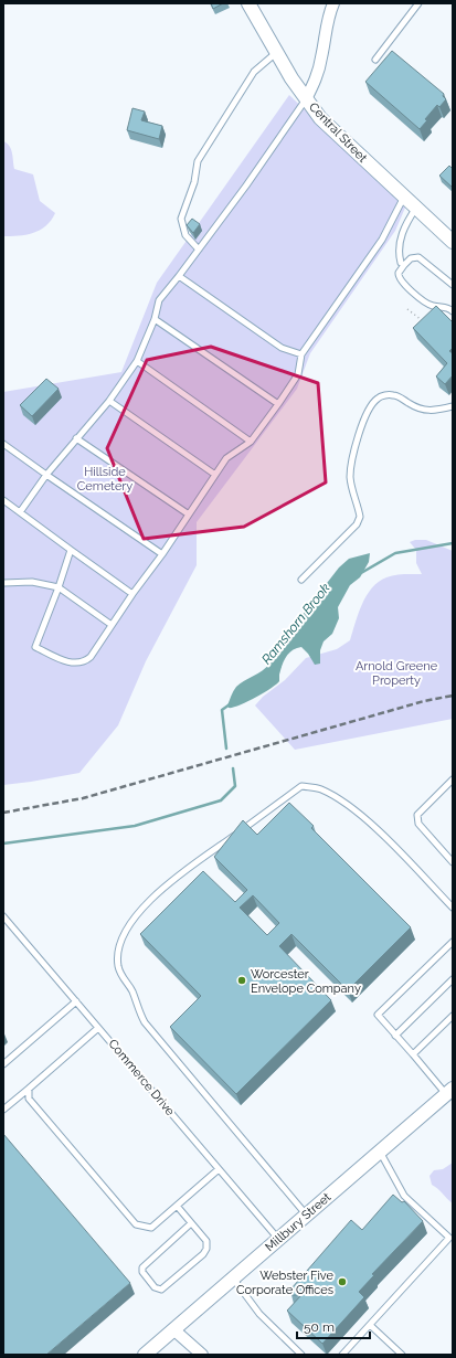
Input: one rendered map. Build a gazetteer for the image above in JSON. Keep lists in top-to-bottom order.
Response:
{
  "streets": {
    "street": ["Central Street", "Millbury Street"],
    "lane": ["Commerce Drive"]
  },
  "crossings": [
    ["Commerce Drive", "Millbury Street"]
  ],
  "water": ["Ramshorn Brook"],
  "parks": ["Hillside Cemetery", "Arnold Greene Property"],
  "places": ["Worcester Envelope Company", "Webster Five Corporate Offices"],
  "scale_bar": "50 m"
}
